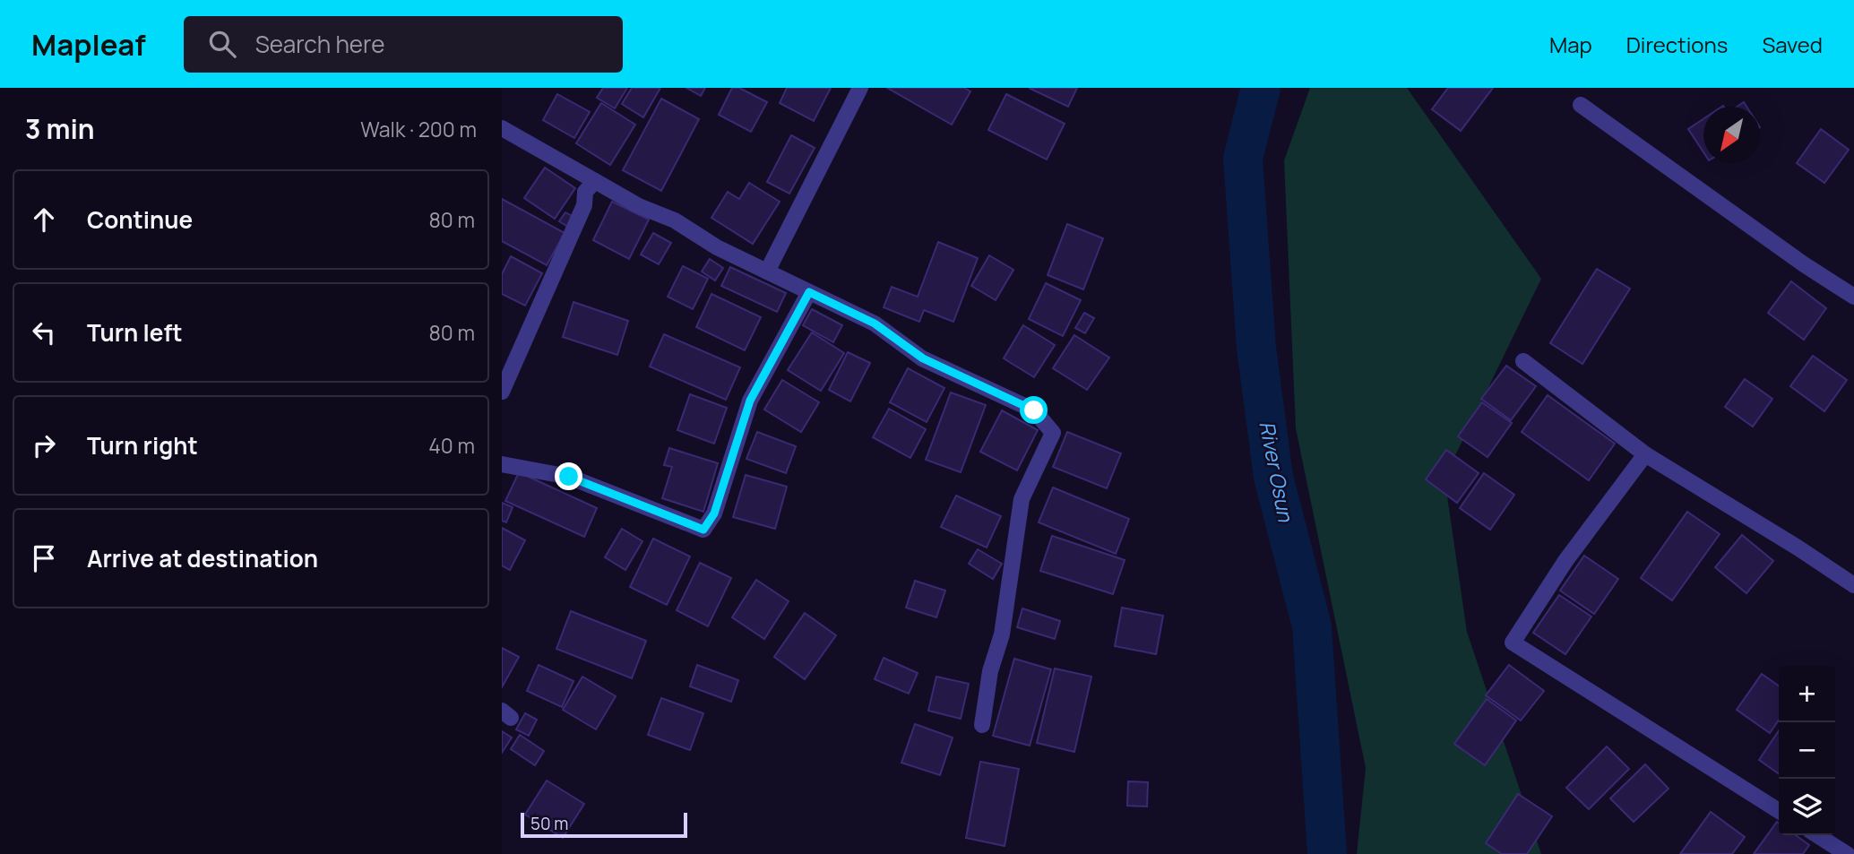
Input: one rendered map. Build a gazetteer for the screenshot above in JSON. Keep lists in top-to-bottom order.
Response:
{
  "water": ["River Osun"],
  "scale_bar": "50 m",
  "north": "bottom left",
  "page": {
    "header": "Mapleaf",
    "search": "Search here",
    "nav": ["Map", "Directions", "Saved"],
    "heading": ["3 min", "Walk · 200 m"],
    "list": [
      ["Continue", "80 m"],
      ["Turn left", "80 m"],
      ["Turn right", "40 m"],
      "Arrive at destination"
    ],
    "map_buttons": ["+", "−"],
    "scale": "50 m"
  }
}
